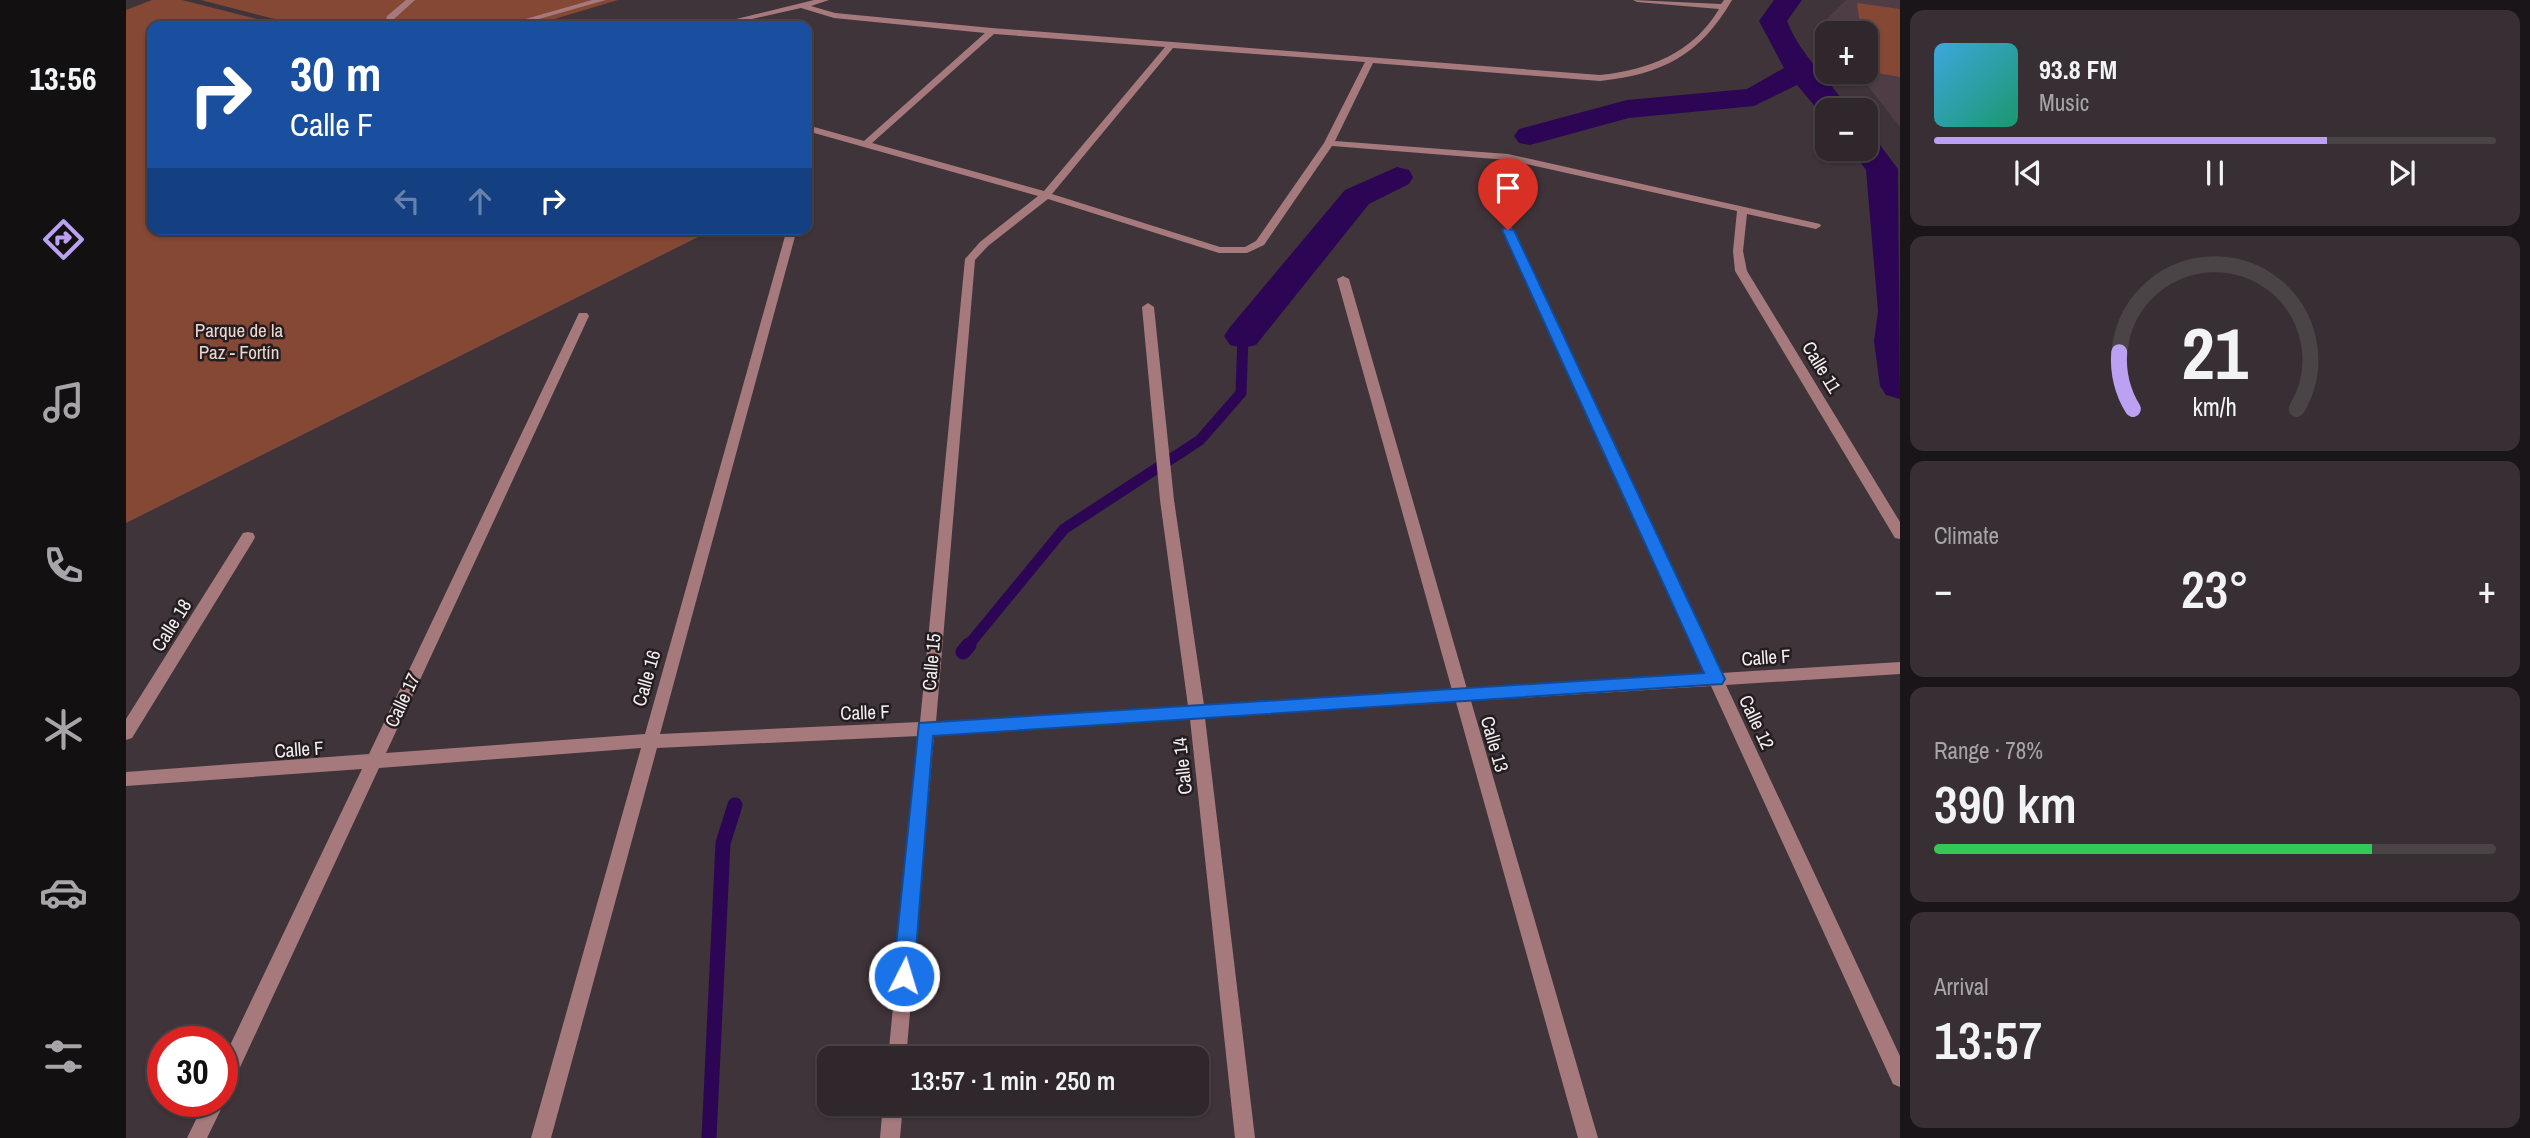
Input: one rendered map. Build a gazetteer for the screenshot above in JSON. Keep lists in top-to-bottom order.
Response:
{
  "streets": {
    "street": [
      "Calle 11",
      "Calle 18",
      "Calle F",
      "Calle 15",
      "Calle 16",
      "Calle 17",
      "Calle 12",
      "Calle 13",
      "Calle 14"
    ]
  },
  "crossings": [
    ["Calle F", "Calle 15"],
    ["Calle F", "Calle 16"],
    ["Calle F", "Calle 17"],
    ["Calle F", "Calle 12"],
    ["Calle F", "Calle 13"],
    ["Calle F", "Calle 14"]
  ],
  "parks": ["Parque de la Paz - Fortín"],
  "page": {
    "tabs": "13:56",
    "map_buttons": ["+", "−"],
    "turn": ["30 m", "Calle F"],
    "song": ["93.8 FM", "Music"],
    "tile": [
      "Climate",
      ["Range · 78%", "390 km"],
      ["Arrival", "13:57"]
    ],
    "heat": ["−", "23°", "+"],
    "limit": "30",
    "trip": "13:57 · 1 min · 250 m",
    "gauge": ["21", "km/h"]
  }
}
